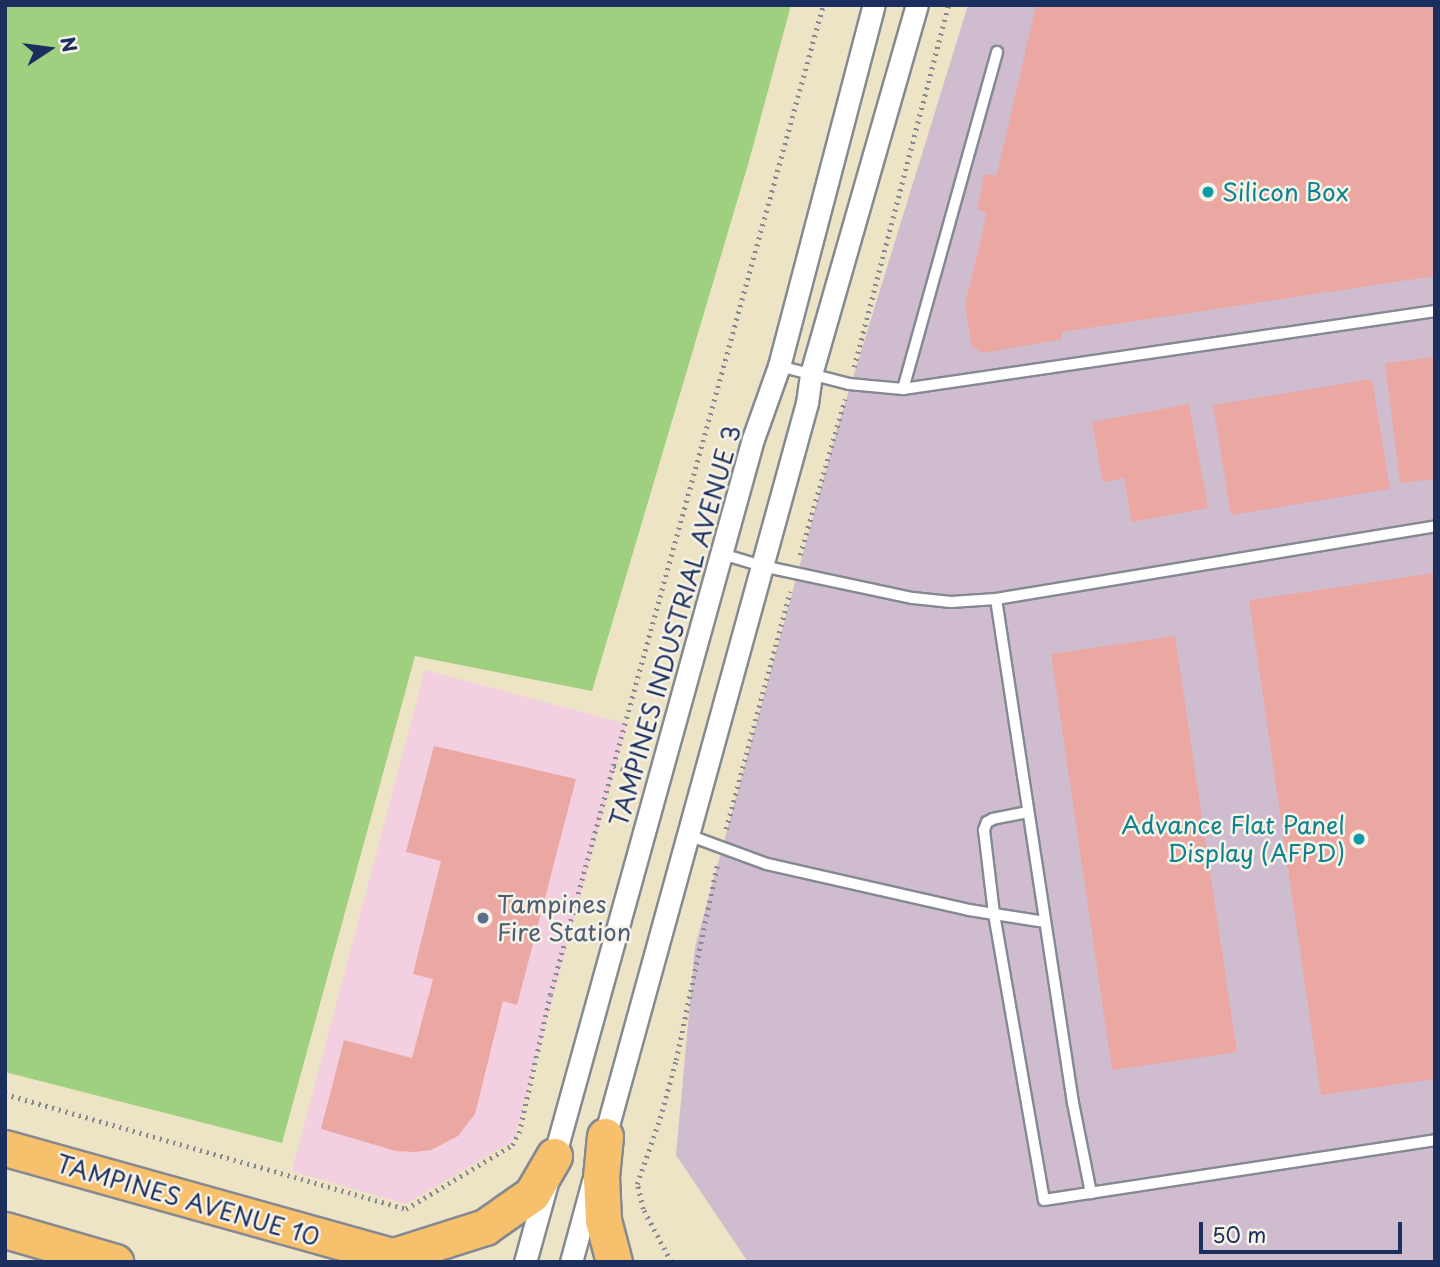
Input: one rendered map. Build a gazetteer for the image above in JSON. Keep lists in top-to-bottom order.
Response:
{
  "streets": {
    "main road": ["TAMPINES AVENUE 10"],
    "street": ["TAMPINES INDUSTRIAL AVENUE 3"]
  },
  "places": ["Silicon Box", "Advance Flat Panel Display (AFPD)", "Tampines Fire Station"],
  "scale_bar": "50 m",
  "north": "right"
}
